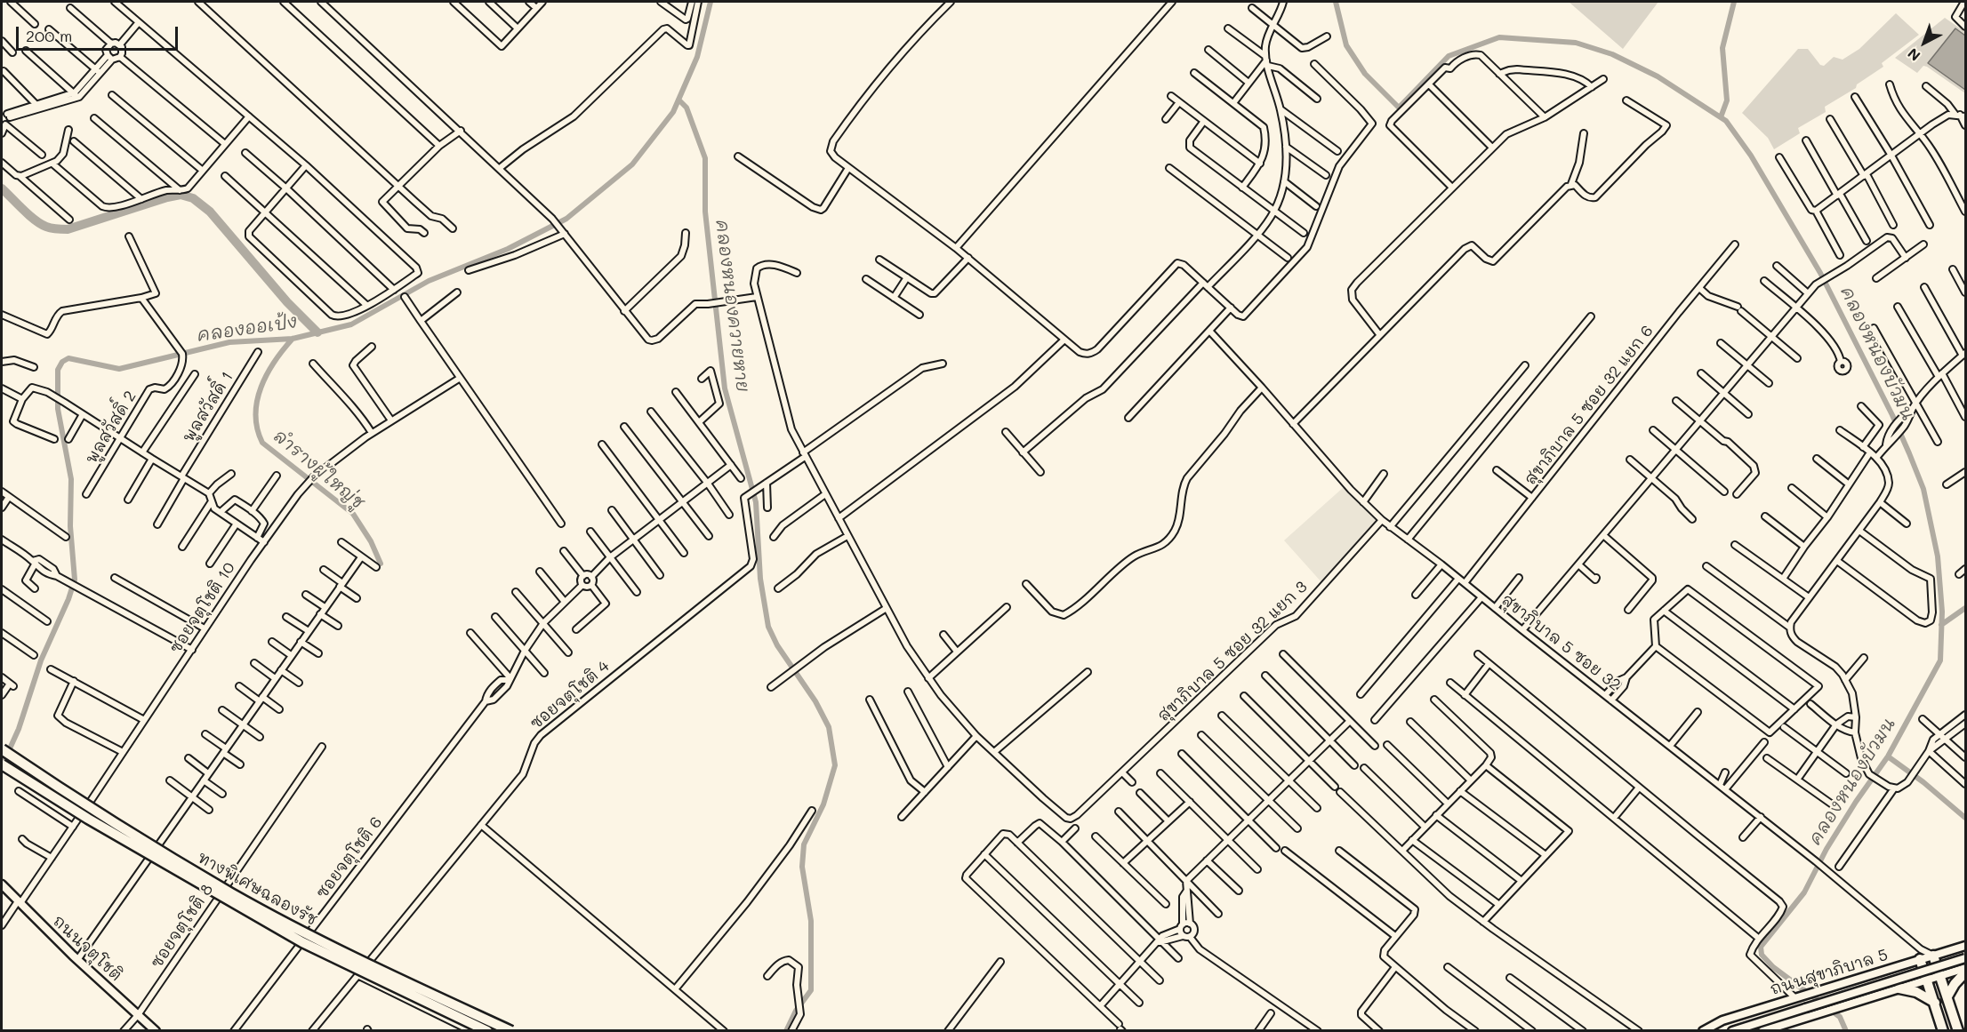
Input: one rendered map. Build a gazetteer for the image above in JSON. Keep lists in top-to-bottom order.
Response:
{
  "streets": {
    "highway": ["ทางพิเศษฉลองรัช"],
    "main road": ["ถนนจตุโชติ", "ถนนสุขาภิบาล 5"],
    "street": [
      "สุขาภิบาล 5 ซอย 32 แยก 6",
      "พูลสวัสดิ์ 1",
      "พูลสวัสดิ์ 2",
      "ซอยจตุโชติ 10",
      "สุขาภิบาล 5 ซอย 32",
      "สุขาภิบาล 5 ซอย 32 แยก 3",
      "ซอยจตุโชติ 4",
      "ซอยจตุโชติ 6",
      "ซอยจตุโชติ 8"
    ]
  },
  "crossings": [
    ["สุขาภิบาล 5 ซอย 32 แยก 6", "สุขาภิบาล 5 ซอย 32"],
    ["ซอยจตุโชติ 10", "ถนนจตุโชติ"],
    ["สุขาภิบาล 5 ซอย 32", "สุขาภิบาล 5 ซอย 32 แยก 3"],
    ["สุขาภิบาล 5 ซอย 32", "ถนนสุขาภิบาล 5"],
    ["ซอยจตุโชติ 8", "ถนนจตุโชติ"]
  ],
  "water": [
    "คลองหนองควายหาย",
    "คลองออเป้ง",
    "คลองหนองบัวมน",
    "ลำรางผู้ใหญ่ชู"
  ],
  "scale_bar": "200 m",
  "north": "bottom left"
}
